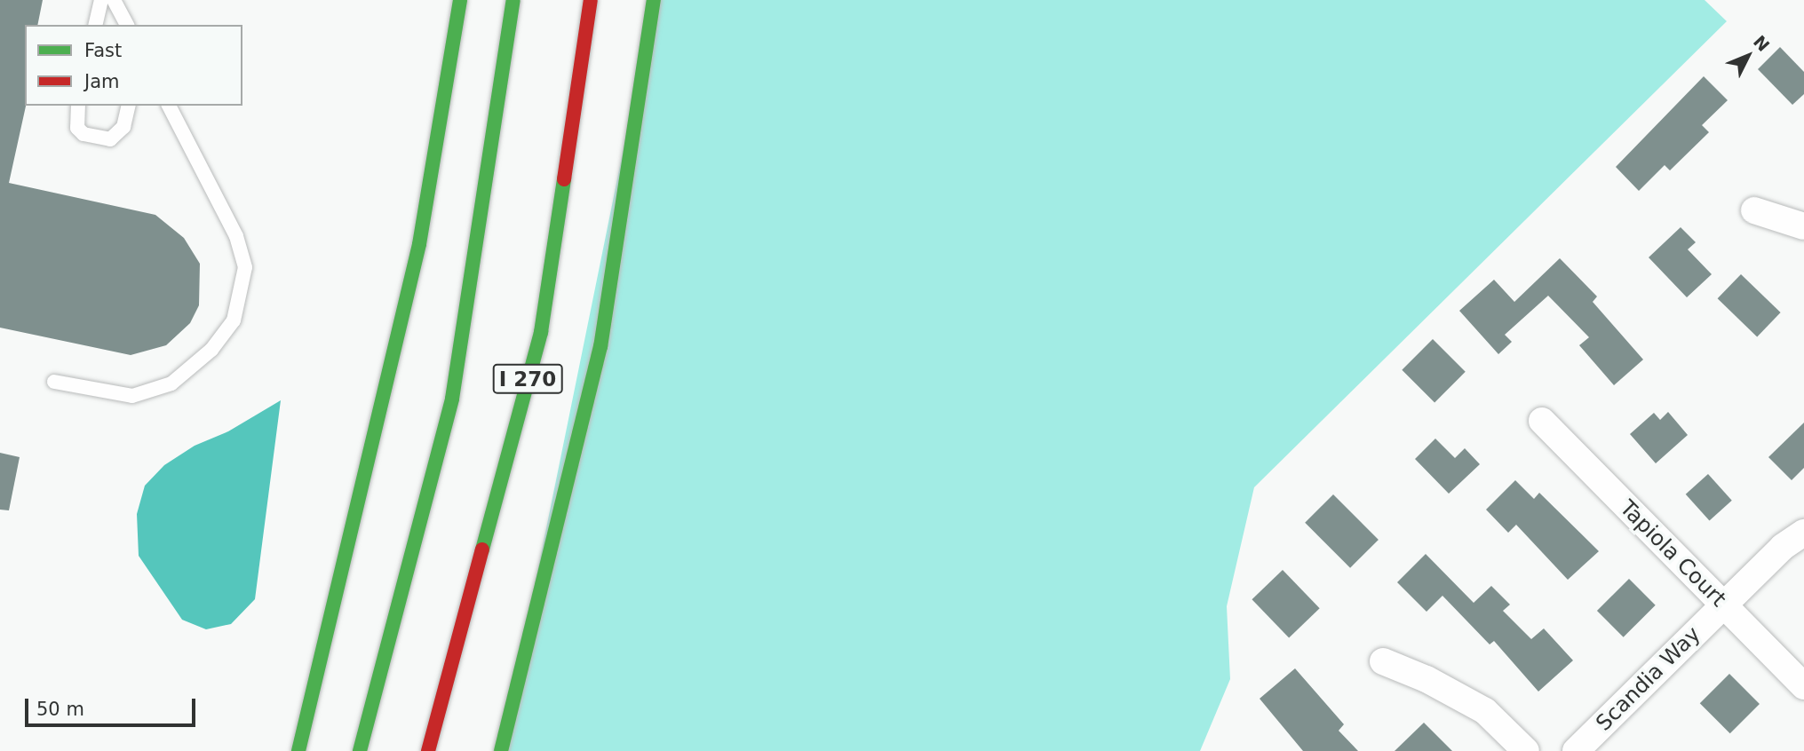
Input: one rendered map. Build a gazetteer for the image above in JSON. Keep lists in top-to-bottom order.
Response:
{
  "streets": {
    "highway": ["I 270"],
    "street": ["Tapiola Court", "Scandia Way"]
  },
  "crossings": [
    ["Tapiola Court", "Scandia Way"]
  ],
  "legend": ["Fast", "Jam"],
  "scale_bar": "50 m",
  "north": "top right"
}
